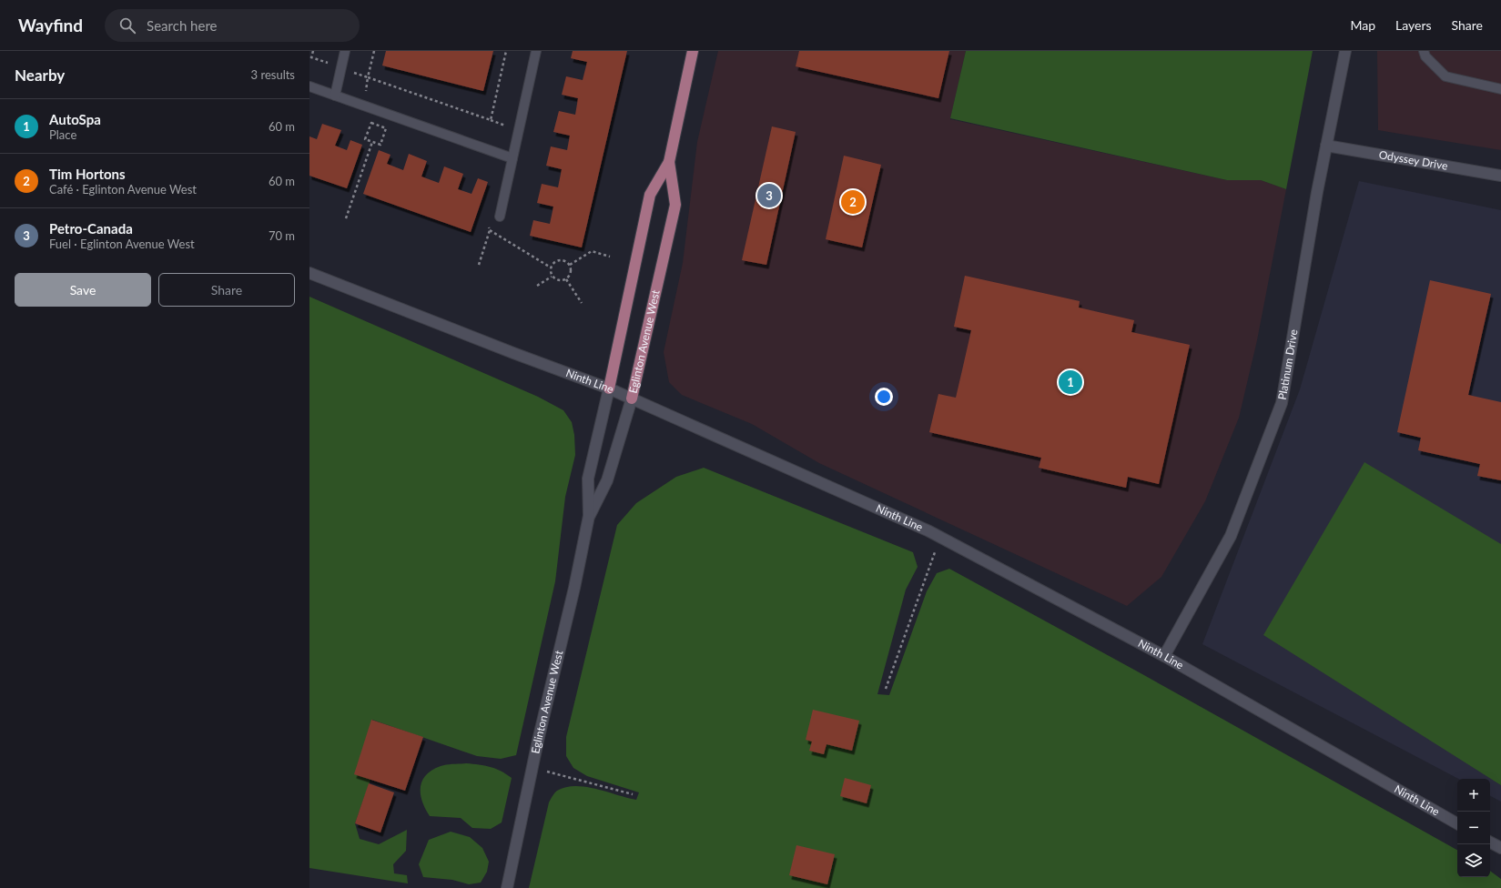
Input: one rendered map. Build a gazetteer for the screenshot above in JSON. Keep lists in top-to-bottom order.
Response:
{
  "streets": {
    "main road": [
      "Odyssey Drive",
      "Eglinton Avenue West",
      "Platinum Drive",
      "Ninth Line"
    ]
  },
  "crossings": [
    ["Odyssey Drive", "Platinum Drive"],
    ["Eglinton Avenue West", "Ninth Line"],
    ["Platinum Drive", "Ninth Line"]
  ],
  "page": {
    "header": "Wayfind",
    "search": "Search here",
    "nav": ["Map", "Layers", "Share"],
    "heading": ["Nearby", "3 results"],
    "list": [
      {
        "mark": "1",
        "name": "AutoSpa",
        "note": "Place",
        "value": "60 m"
      },
      {
        "mark": "2",
        "name": "Tim Hortons",
        "note": "Café · Eglinton Avenue West",
        "value": "60 m"
      },
      {
        "mark": "3",
        "name": "Petro-Canada",
        "note": "Fuel · Eglinton Avenue West",
        "value": "70 m"
      }
    ],
    "pins": ["3", "2", "1"],
    "buttons": ["Save", "Share"],
    "map_buttons": ["+", "−"]
  }
}
